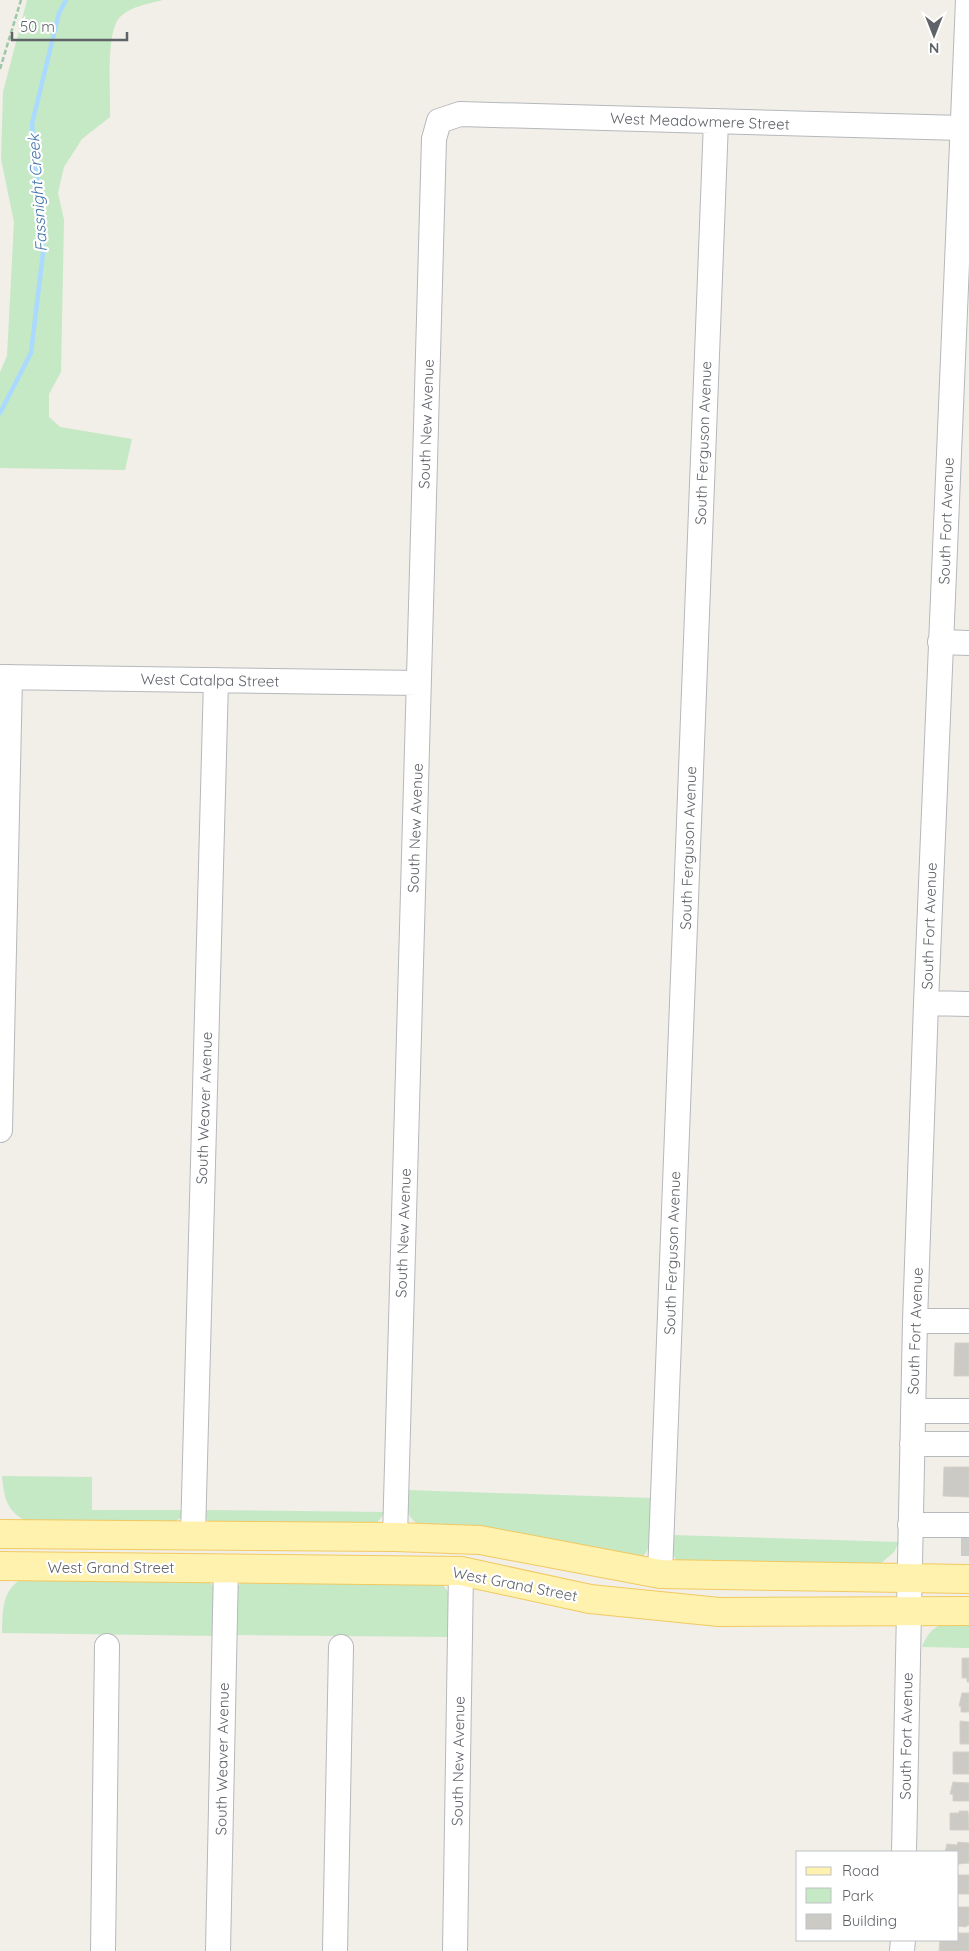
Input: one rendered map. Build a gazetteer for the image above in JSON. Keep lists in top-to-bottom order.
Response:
{
  "streets": {
    "main road": ["West Grand Street"],
    "street": [
      "West Meadowmere Street",
      "South New Avenue",
      "South Ferguson Avenue",
      "South Fort Avenue",
      "West Catalpa Street",
      "South Weaver Avenue"
    ]
  },
  "crossings": [
    ["West Meadowmere Street", "South New Avenue"],
    ["West Meadowmere Street", "South Ferguson Avenue"],
    ["West Meadowmere Street", "South Fort Avenue"],
    ["South New Avenue", "West Catalpa Street"],
    ["South New Avenue", "West Grand Street"],
    ["South Fort Avenue", "West Grand Street"],
    ["West Catalpa Street", "South Weaver Avenue"],
    ["South Weaver Avenue", "West Grand Street"]
  ],
  "water": ["Fassnight Creek"],
  "legend": ["Road", "Park", "Building"],
  "scale_bar": "50 m",
  "north": "bottom"
}
